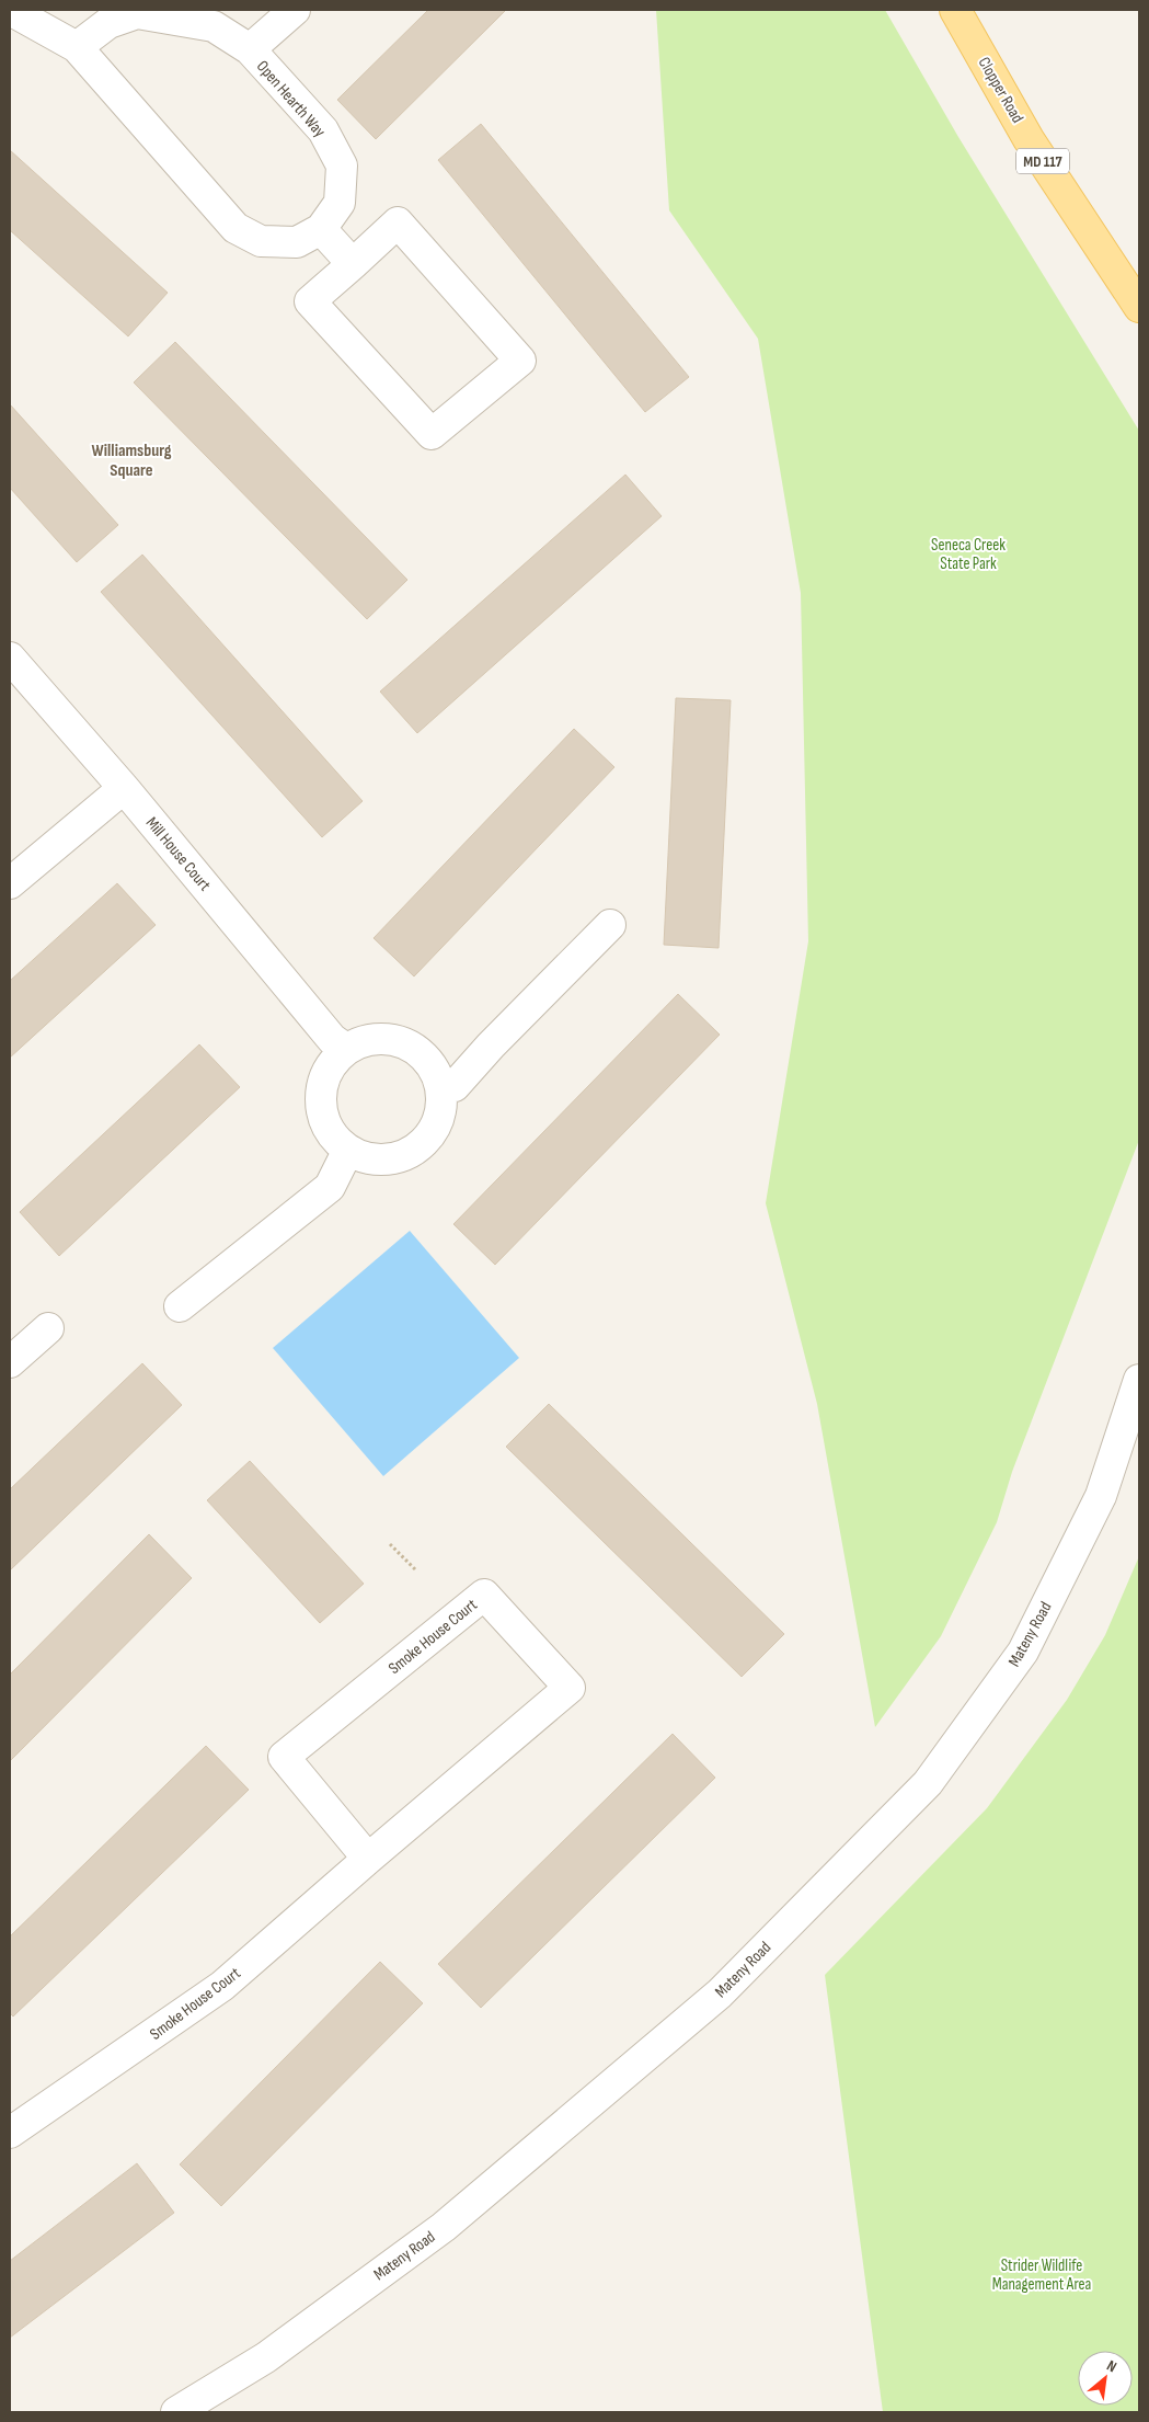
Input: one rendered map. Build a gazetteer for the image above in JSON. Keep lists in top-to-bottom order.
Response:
{
  "streets": {
    "main road": ["Clopper Road", "MD 117"],
    "street": [
      "Open Hearth Way",
      "Mill House Court",
      "Mateny Road",
      "Smoke House Court"
    ]
  },
  "districts": ["Williamsburg Square"],
  "parks": ["Seneca Creek State Park", "Strider Wildlife Management Area"],
  "north": "top right"
}
